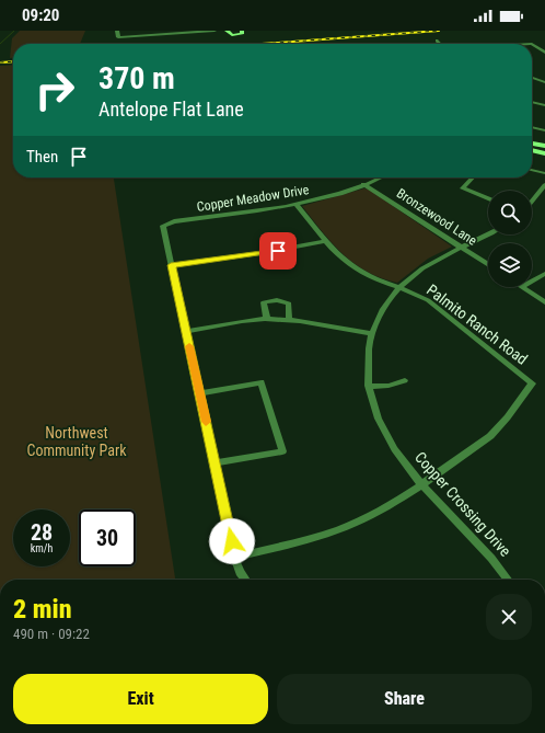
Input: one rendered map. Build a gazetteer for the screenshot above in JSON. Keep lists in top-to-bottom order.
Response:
{
  "streets": {
    "street": [
      "Copper Meadow Drive",
      "Bronzewood Lane",
      "Palmito Ranch Road",
      "Copper Crossing Drive"
    ]
  },
  "crossings": [
    ["Copper Meadow Drive", "Bronzewood Lane"],
    ["Copper Meadow Drive", "Palmito Ranch Road"],
    ["Bronzewood Lane", "Copper Crossing Drive"],
    ["Palmito Ranch Road", "Copper Crossing Drive"]
  ],
  "parks": ["Northwest Community Park"],
  "page": {
    "status": "09:20",
    "turn": ["370 m", "Antelope Flat Lane"],
    "then": "Then",
    "speed": "28 km/h",
    "limit": "30",
    "heading": ["2 min", "490 m · 09:22"],
    "buttons": ["Exit", "Share"]
  }
}
